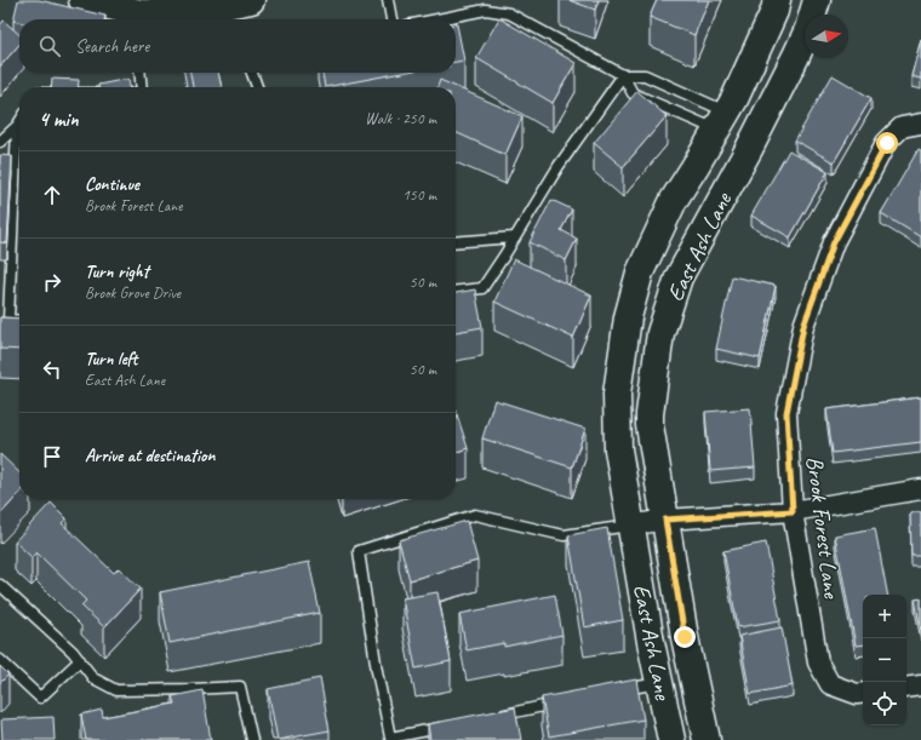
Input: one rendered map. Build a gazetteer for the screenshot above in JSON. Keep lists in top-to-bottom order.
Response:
{
  "streets": {
    "street": ["East Ash Lane", "Brook Forest Lane"]
  },
  "north": "right",
  "page": {
    "search": "Search here",
    "heading": ["4 min", "Walk · 250 m"],
    "list": [
      ["Continue", "Brook Forest Lane", "150 m"],
      ["Turn right", "Brook Grove Drive", "50 m"],
      ["Turn left", "East Ash Lane", "50 m"],
      "Arrive at destination"
    ],
    "map_buttons": ["+", "−"]
  }
}
